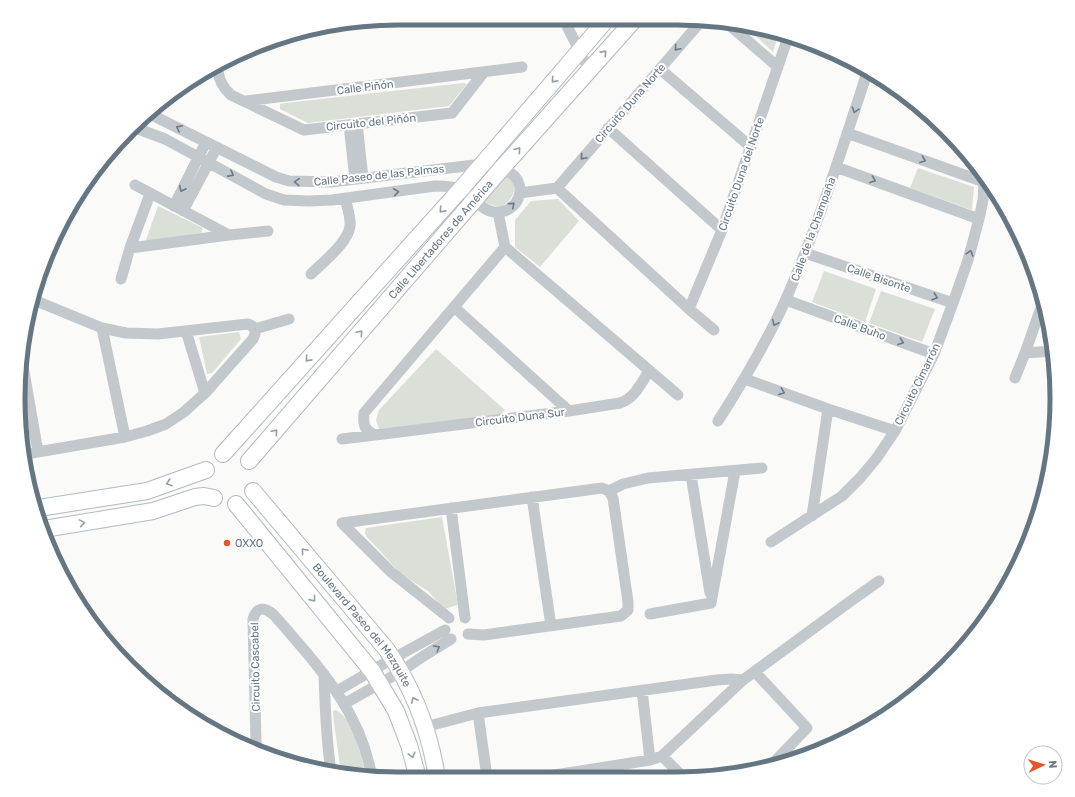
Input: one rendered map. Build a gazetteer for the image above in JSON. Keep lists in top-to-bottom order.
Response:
{
  "streets": {
    "street": [
      "Calle Piñón",
      "Circuito Duna Norte",
      "Circuito del Piñón",
      "Circuito Duna del Norte",
      "Calle Paseo de las Palmas",
      "Calle de la Champaña",
      "Calle Libertadores de América",
      "Calle Bisonte",
      "Calle Buho",
      "Circuito Cimarrón",
      "Circuito Duna Sur",
      "Boulevard Paseo del Mezquite",
      "Circuito Cascabel"
    ]
  },
  "crossings": [
    ["Calle Piñón", "Circuito del Piñón"],
    ["Calle Paseo de las Palmas", "Calle Libertadores de América"],
    ["Calle de la Champaña", "Calle Bisonte"],
    ["Calle de la Champaña", "Calle Buho"],
    ["Calle Libertadores de América", "Boulevard Paseo del Mezquite"],
    ["Calle Bisonte", "Circuito Cimarrón"],
    ["Calle Buho", "Circuito Cimarrón"]
  ],
  "one_way": ["Circuito Duna Norte", "Calle de la Champaña"],
  "places": ["OXXO"],
  "north": "right"
}
